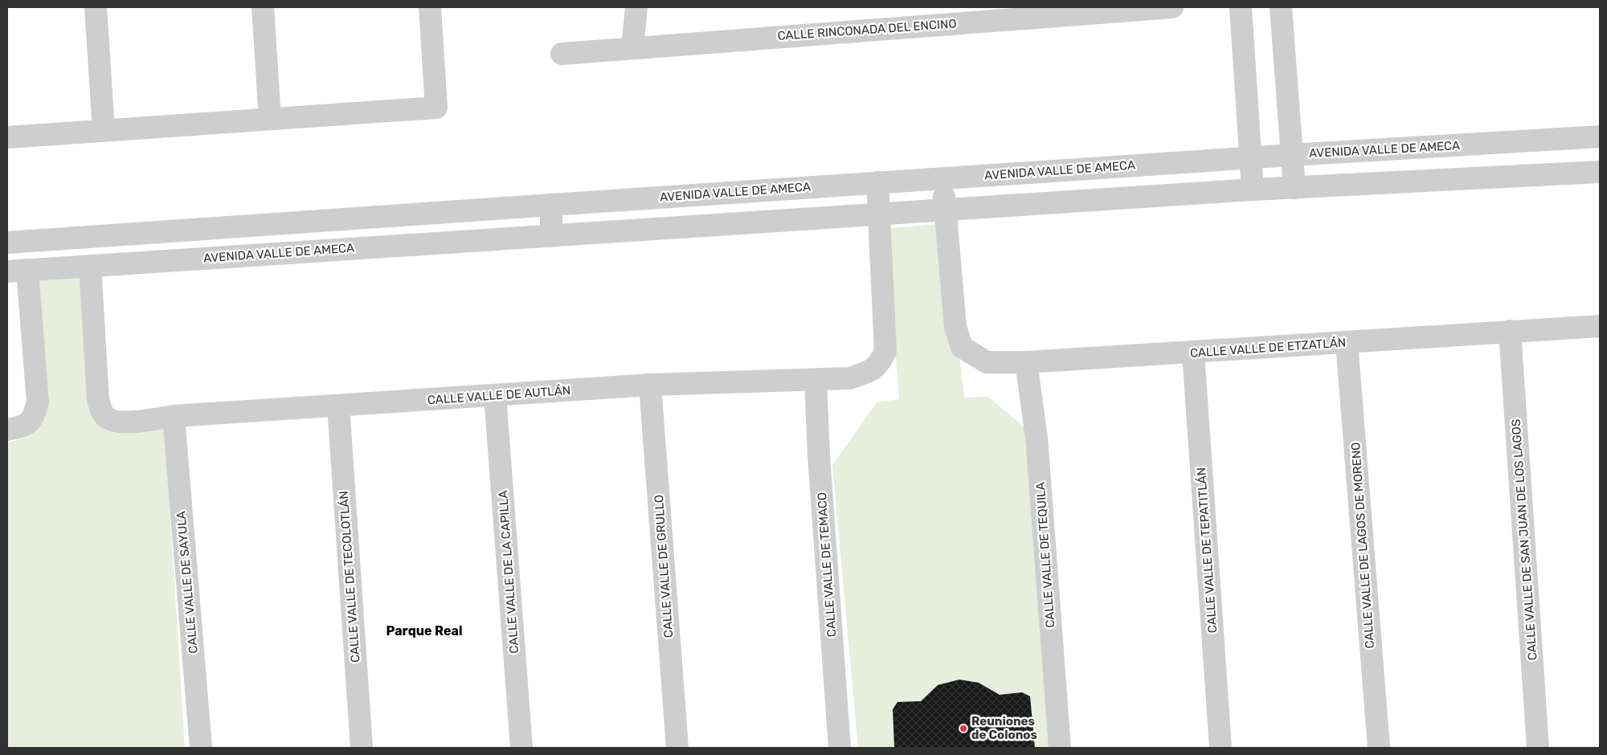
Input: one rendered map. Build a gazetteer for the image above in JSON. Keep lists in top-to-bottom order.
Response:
{
  "streets": {
    "street": [
      "CALLE RINCONADA DEL ENCINO",
      "AVENIDA VALLE DE AMECA",
      "CALLE VALLE DE ETZATLÁN",
      "CALLE VALLE DE AUTLÁN",
      "CALLE VALLE DE SAN JUAN DE LOS LAGOS",
      "CALLE VALLE DE LAGOS DE MORENO",
      "CALLE VALLE DE TEPATITLÁN",
      "CALLE VALLE DE TEQUILA",
      "CALLE VALLE DE TEMACO",
      "CALLE VALLE DE GRULLO",
      "CALLE VALLE DE LA CAPILLA",
      "CALLE VALLE DE TECOLOTLÁN",
      "CALLE VALLE DE SAYULA"
    ]
  },
  "crossings": [
    ["AVENIDA VALLE DE AMECA", "CALLE VALLE DE ETZATLÁN"],
    ["AVENIDA VALLE DE AMECA", "CALLE VALLE DE AUTLÁN"],
    ["CALLE VALLE DE ETZATLÁN", "CALLE VALLE DE SAN JUAN DE LOS LAGOS"],
    ["CALLE VALLE DE ETZATLÁN", "CALLE VALLE DE LAGOS DE MORENO"],
    ["CALLE VALLE DE ETZATLÁN", "CALLE VALLE DE TEPATITLÁN"],
    ["CALLE VALLE DE ETZATLÁN", "CALLE VALLE DE TEQUILA"],
    ["CALLE VALLE DE AUTLÁN", "CALLE VALLE DE TEMACO"],
    ["CALLE VALLE DE AUTLÁN", "CALLE VALLE DE GRULLO"],
    ["CALLE VALLE DE AUTLÁN", "CALLE VALLE DE LA CAPILLA"],
    ["CALLE VALLE DE AUTLÁN", "CALLE VALLE DE TECOLOTLÁN"],
    ["CALLE VALLE DE AUTLÁN", "CALLE VALLE DE SAYULA"]
  ],
  "districts": ["Parque Real"],
  "places": ["Reuniones de Colonos"]
}
